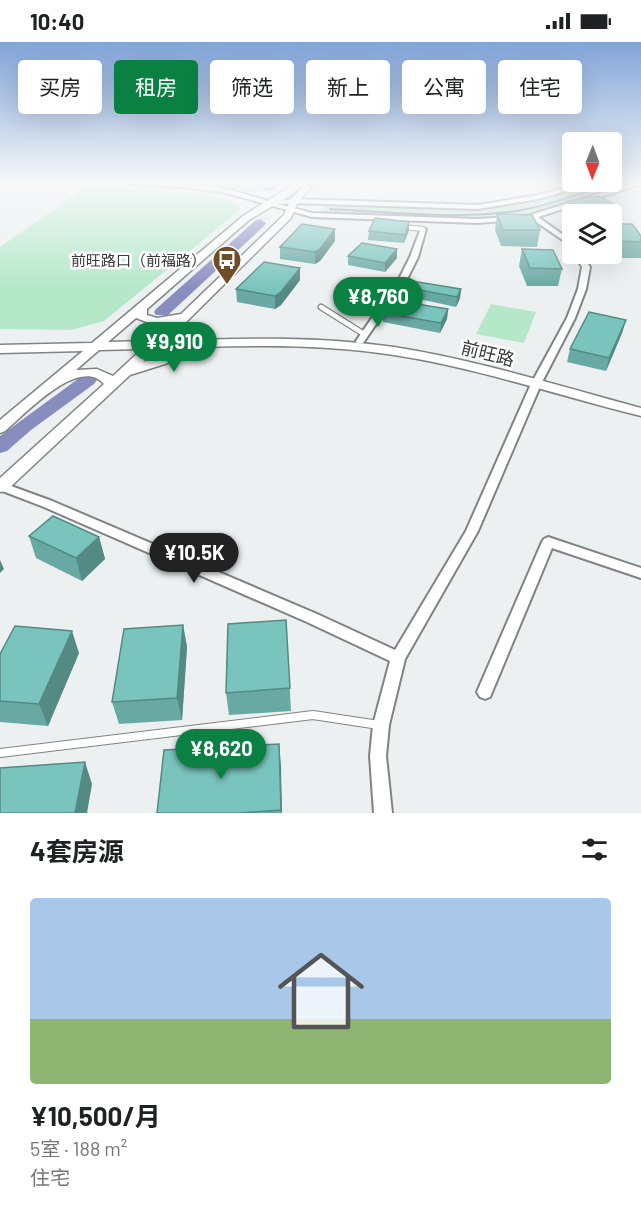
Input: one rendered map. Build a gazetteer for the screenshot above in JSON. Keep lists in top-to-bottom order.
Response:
{
  "streets": {
    "street": ["前旺路"]
  },
  "places": {
    "bus stop": ["前旺路口（前福路）"]
  },
  "north": "bottom",
  "page": {
    "status": "10:40",
    "chip": [
      "买房",
      "租房",
      "筛选",
      "新上",
      "公寓",
      "住宅"
    ],
    "price": [
      "¥8,760",
      "¥9,910",
      "¥10.5K",
      "¥8,620"
    ],
    "heading": "4套房源",
    "list": [
      {
        "name": "¥10,500/月",
        "note": "5室 · 188 m² · 住宅"
      }
    ]
  }
}
